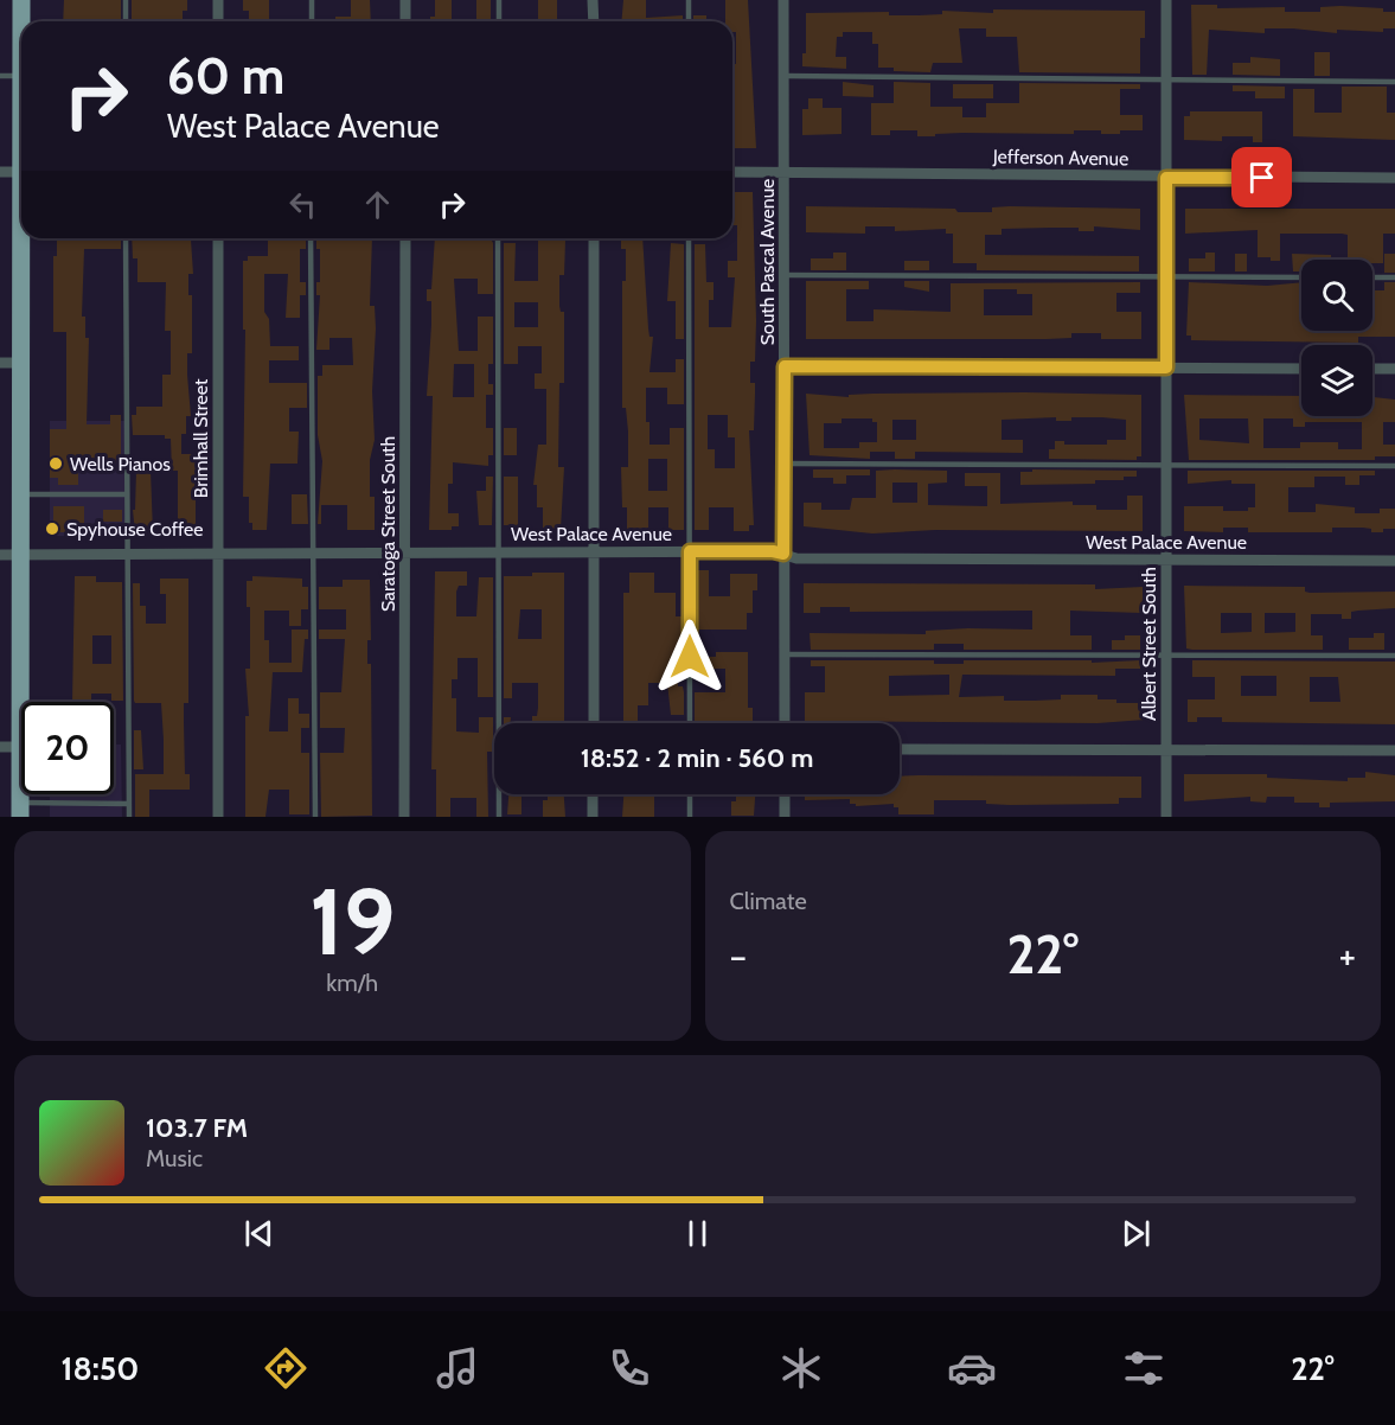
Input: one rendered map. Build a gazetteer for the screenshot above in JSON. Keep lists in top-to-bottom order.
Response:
{
  "streets": {
    "street": [
      "Jefferson Avenue",
      "South Pascal Avenue",
      "Brimhall Street",
      "Saratoga Street South",
      "West Palace Avenue",
      "Albert Street South"
    ]
  },
  "crossings": [
    ["Jefferson Avenue", "South Pascal Avenue"],
    ["Jefferson Avenue", "Albert Street South"],
    ["South Pascal Avenue", "West Palace Avenue"],
    ["Brimhall Street", "West Palace Avenue"],
    ["Saratoga Street South", "West Palace Avenue"],
    ["West Palace Avenue", "Albert Street South"]
  ],
  "places": ["Wells Pianos", "Spyhouse Coffee"],
  "page": {
    "turn": ["60 m", "West Palace Avenue"],
    "limit": "20",
    "trip": "18:52 · 2 min · 560 m",
    "tile": [
      ["19", "km/h"],
      "Climate"
    ],
    "heat": ["−", "22°", "+"],
    "song": ["103.7 FM", "Music"],
    "tabs": ["18:50", "22°"]
  }
}
